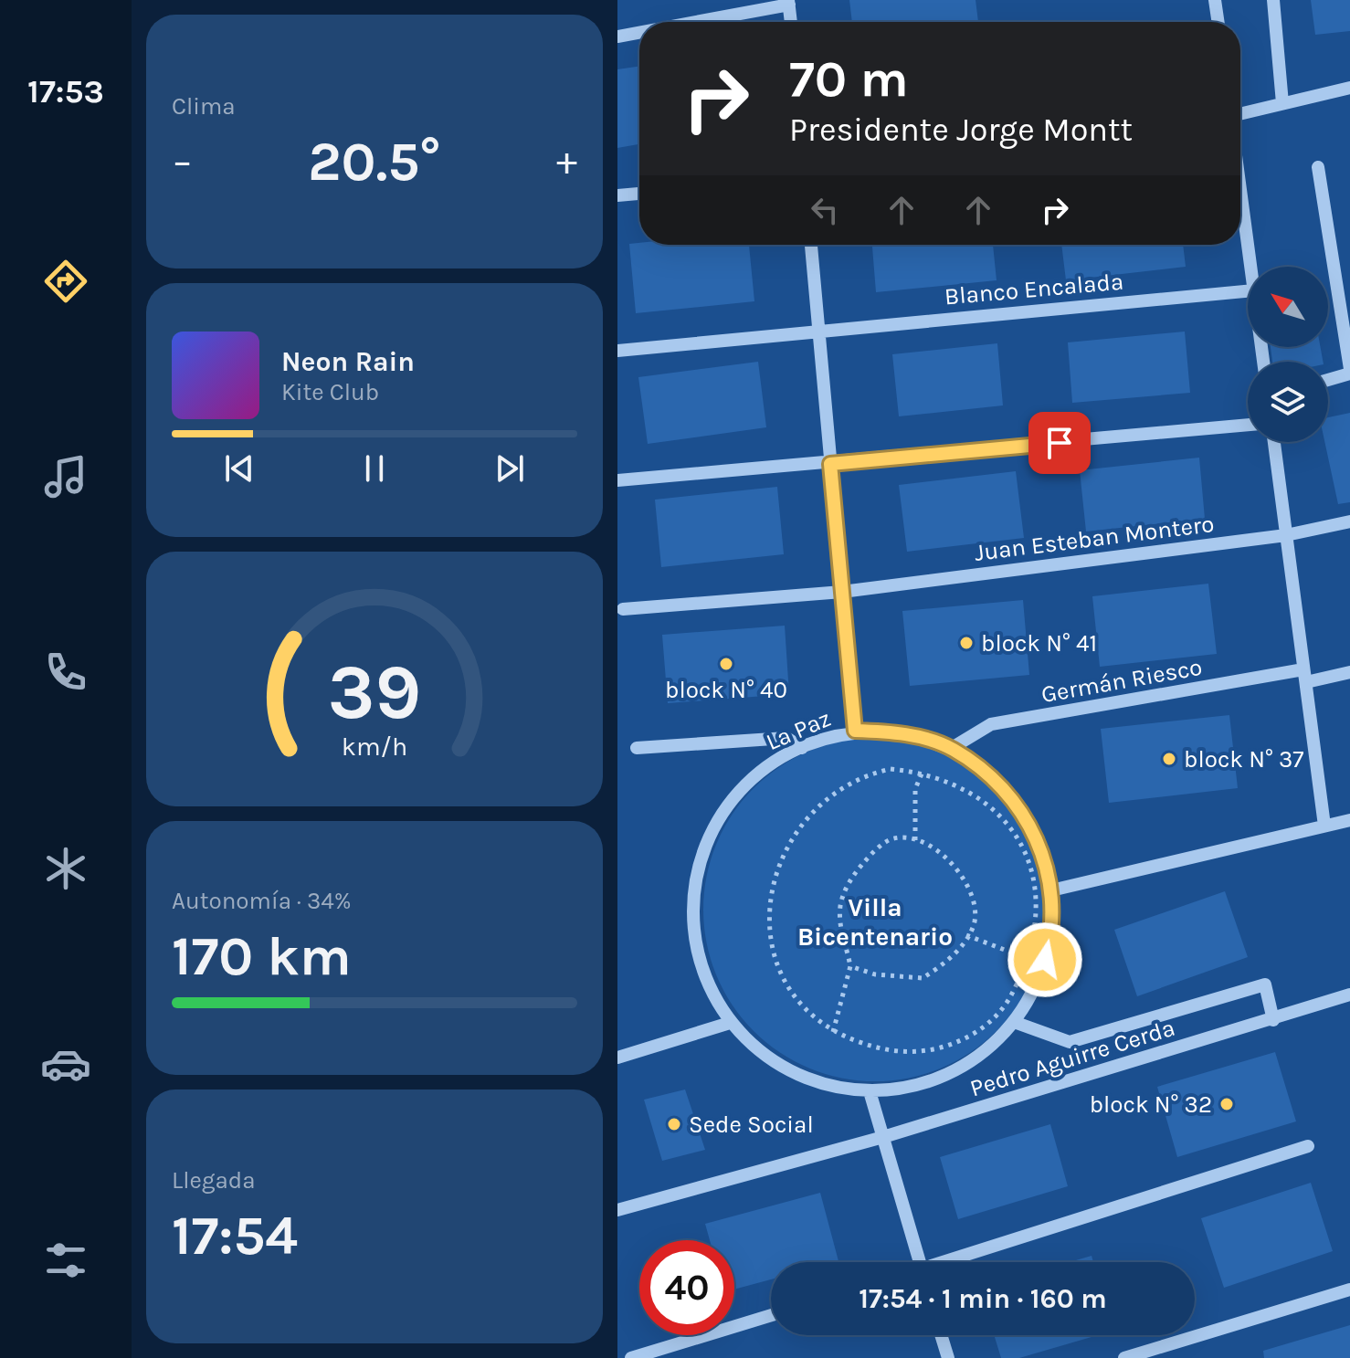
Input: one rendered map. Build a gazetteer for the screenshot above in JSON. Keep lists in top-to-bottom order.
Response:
{
  "streets": {
    "street": [
      "Blanco Encalada",
      "Juan Esteban Montero",
      "Germán Riesco",
      "La Paz",
      "Pedro Aguirre Cerda"
    ]
  },
  "crossings": [
    ["Germán Riesco", "La Paz"]
  ],
  "districts": ["Villa Bicentenario"],
  "places": [
    "block N° 41",
    "block N° 40",
    "block N° 37",
    "block N° 32",
    "Sede Social"
  ],
  "north": "top left",
  "page": {
    "tabs": "17:53",
    "tile": [
      "Clima",
      ["Autonomía · 34%", "170 km"],
      ["Llegada", "17:54"]
    ],
    "turn": ["70 m", "Presidente Jorge Montt"],
    "heat": ["−", "20.5°", "+"],
    "song": ["Neon Rain", "Kite Club"],
    "limit": "40",
    "trip": "17:54 · 1 min · 160 m",
    "gauge": ["39", "km/h"]
  }
}
